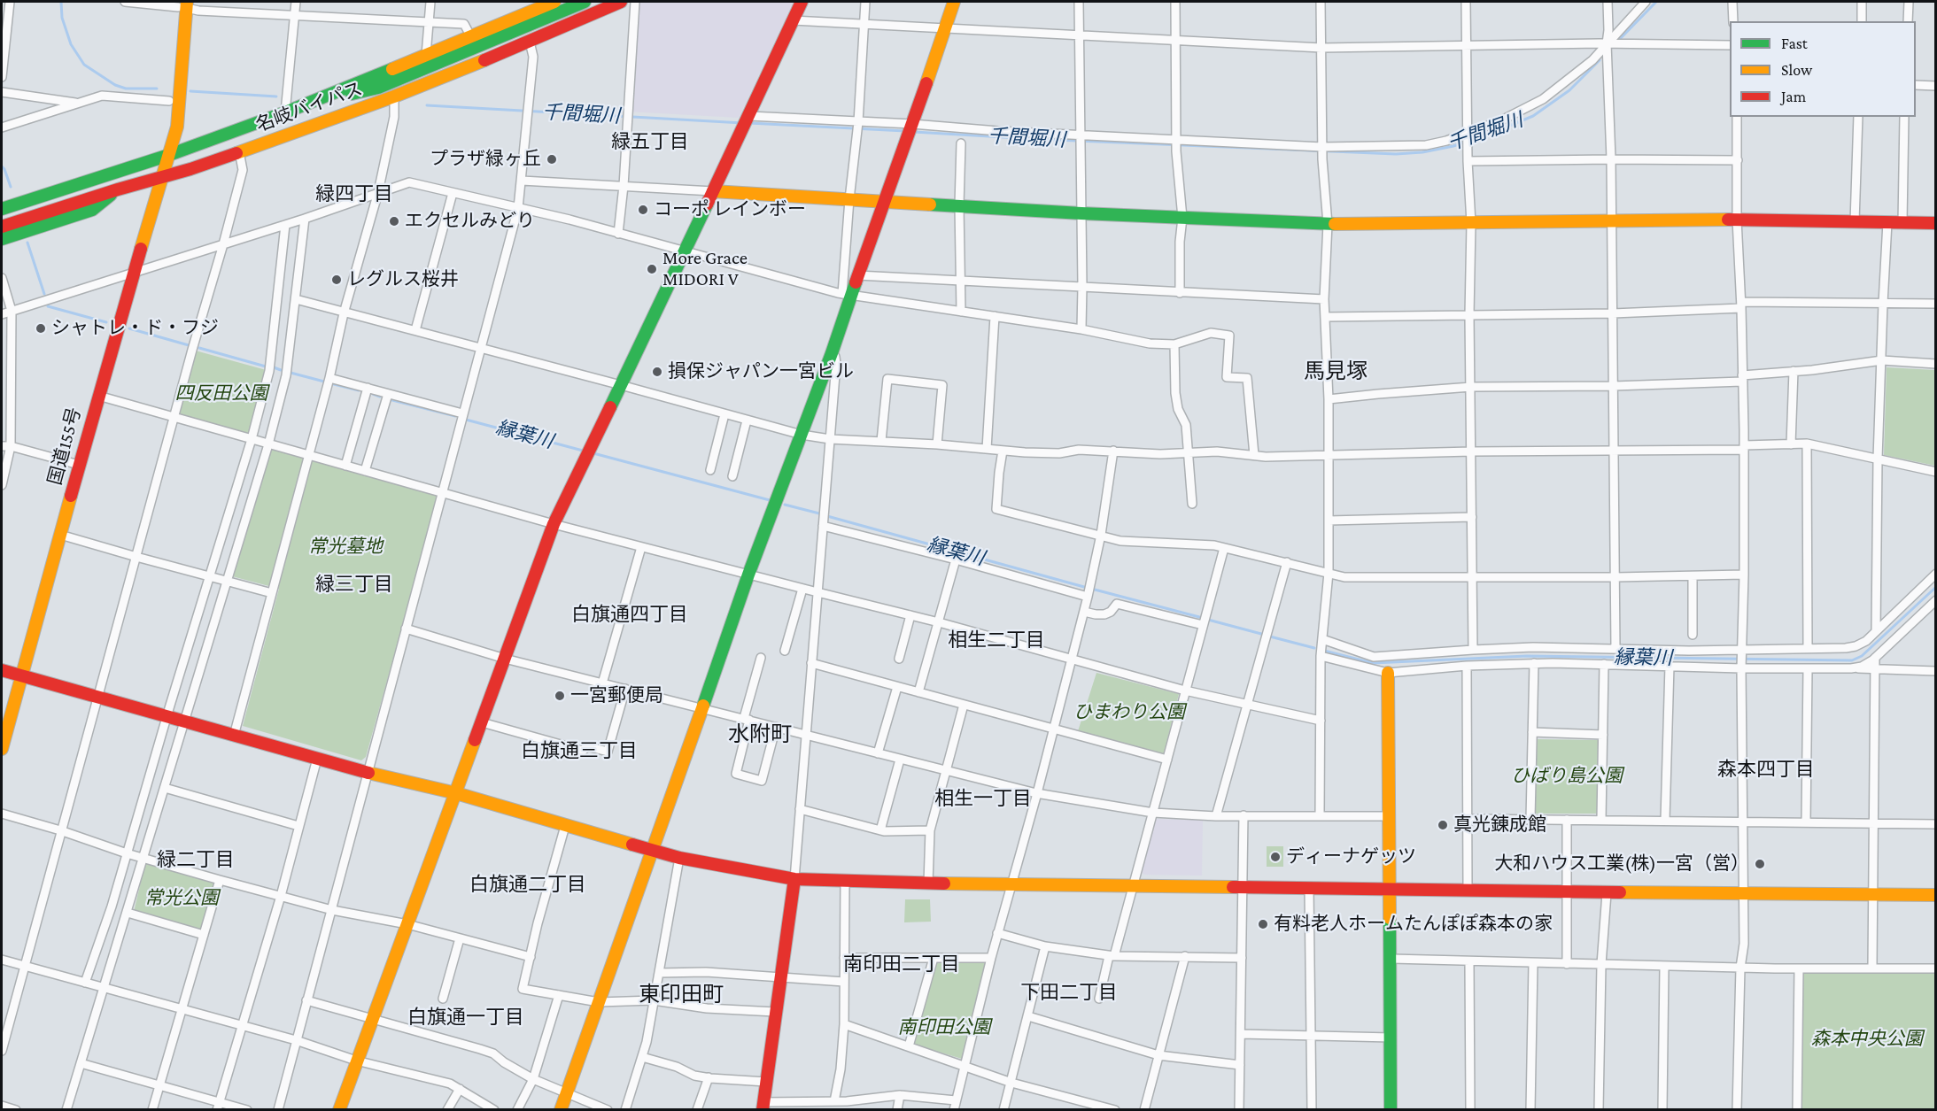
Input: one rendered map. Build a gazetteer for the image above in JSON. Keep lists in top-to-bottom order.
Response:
{
  "streets": {
    "main road": ["名岐バイパス", "国道155号"]
  },
  "crossings": [
    ["名岐バイパス", "国道155号"]
  ],
  "districts": [
    "緑五丁目",
    "緑四丁目",
    "馬見塚",
    "緑三丁目",
    "白旗通四丁目",
    "相生二丁目",
    "水附町",
    "白旗通三丁目",
    "森本四丁目",
    "相生一丁目",
    "緑二丁目",
    "白旗通二丁目",
    "南印田二丁目",
    "下田二丁目",
    "東印田町",
    "白旗通一丁目"
  ],
  "water": ["千間堀川", "縁葉川"],
  "parks": [
    "四反田公園",
    "常光墓地",
    "ひまわり公園",
    "ひばり島公園",
    "常光公園",
    "南印田公園",
    "森本中央公園"
  ],
  "places": [
    "プラザ緑ヶ丘",
    "コーポ レインボー",
    "エクセルみどり",
    "More Grace MIDORI V",
    "レグルス桜井",
    "シャトレ・ド・フジ",
    "損保ジャパン一宮ビル",
    "一宮郵便局",
    "真光錬成館",
    "ディーナゲッツ",
    "大和ハウス工業(株)一宮（営）",
    "有料老人ホームたんぽぽ森本の家"
  ],
  "legend": ["Fast", "Slow", "Jam"]
}
